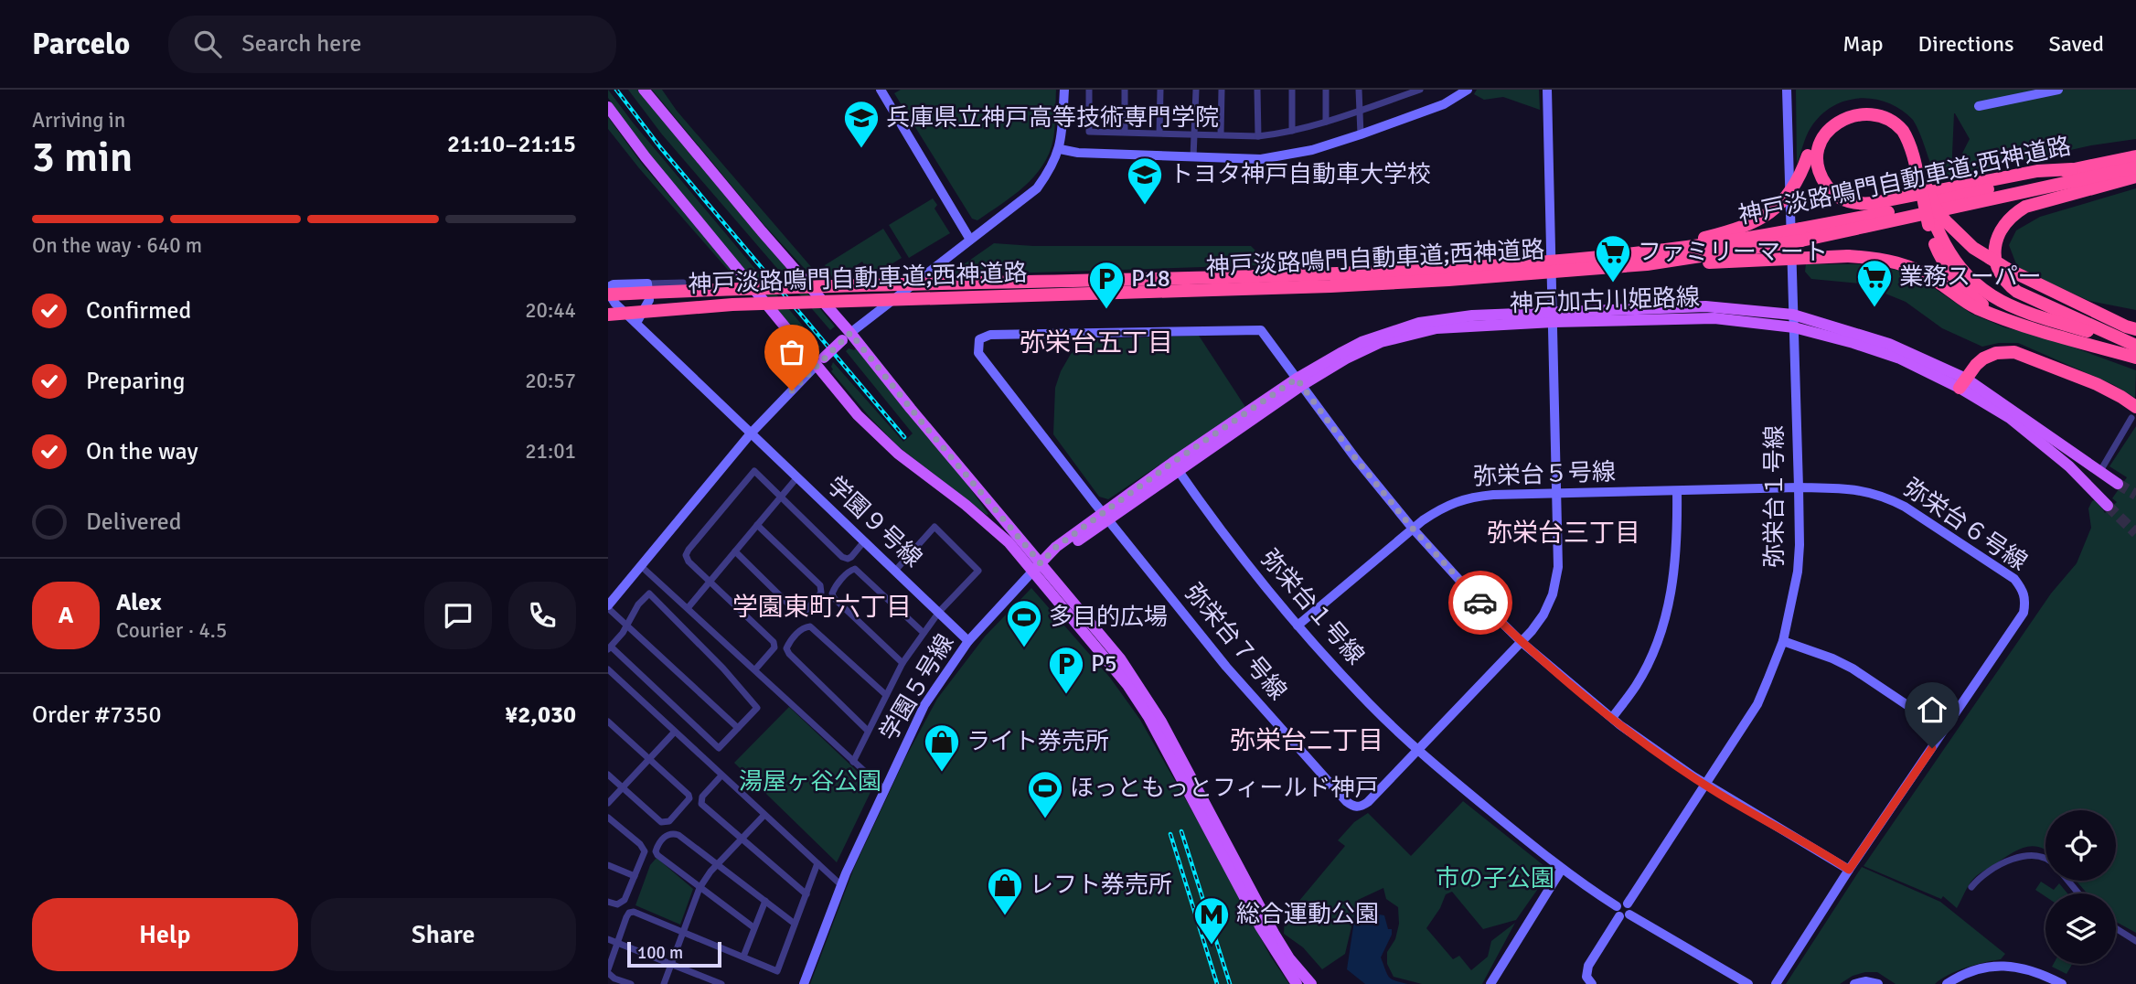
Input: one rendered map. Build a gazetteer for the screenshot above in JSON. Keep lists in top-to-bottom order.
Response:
{
  "streets": {
    "highway": ["神戸淡路鳴門自動車道;西神道路"],
    "main road": ["神戸加古川姫路線"],
    "street": [
      "弥栄台５号線",
      "弥栄台１号線",
      "学園９号線",
      "弥栄台６号線",
      "弥栄台７号線",
      "学園５号線"
    ]
  },
  "crossings": [
    ["神戸加古川姫路線", "弥栄台１号線"],
    ["神戸加古川姫路線", "弥栄台７号線"],
    ["神戸加古川姫路線", "学園５号線"],
    ["弥栄台５号線", "弥栄台１号線"],
    ["弥栄台５号線", "弥栄台６号線"],
    ["弥栄台１号線", "弥栄台６号線"],
    ["弥栄台１号線", "弥栄台７号線"],
    ["学園９号線", "学園５号線"]
  ],
  "districts": [
    "弥栄台五丁目",
    "弥栄台三丁目",
    "学園東町六丁目",
    "弥栄台二丁目"
  ],
  "parks": ["湯屋ヶ谷公園", "市の子公園"],
  "places": {
    "school or university": ["兵庫県立神戸高等技術専門学院", "トヨタ神戸自動車大学校"],
    "supermarket": ["ファミリーマート", "業務スーパー"],
    "parking": ["P18", "P5"],
    "sports": ["多目的広場", "ほっともっとフィールド神戸"],
    "shop": ["ライト券売所", "レフト券売所"],
    "metro station": ["総合運動公園"]
  },
  "scale_bar": "100 m",
  "page": {
    "header": "Parcelo",
    "search": "Search here",
    "nav": ["Map", "Directions", "Saved"],
    "heading": ["3 min", "Arriving in", "21:10–21:15"],
    "panel": [
      "Alex",
      "Courier · 4.5",
      "Order #7350",
      "¥2,030"
    ],
    "bar": "On the way · 640 m",
    "list": [
      ["Confirmed", "20:44"],
      ["Preparing", "20:57"],
      ["On the way", "21:01"],
      "Delivered"
    ],
    "round": "A",
    "buttons": ["Help", "Share"],
    "scale": "100 m"
  }
}
